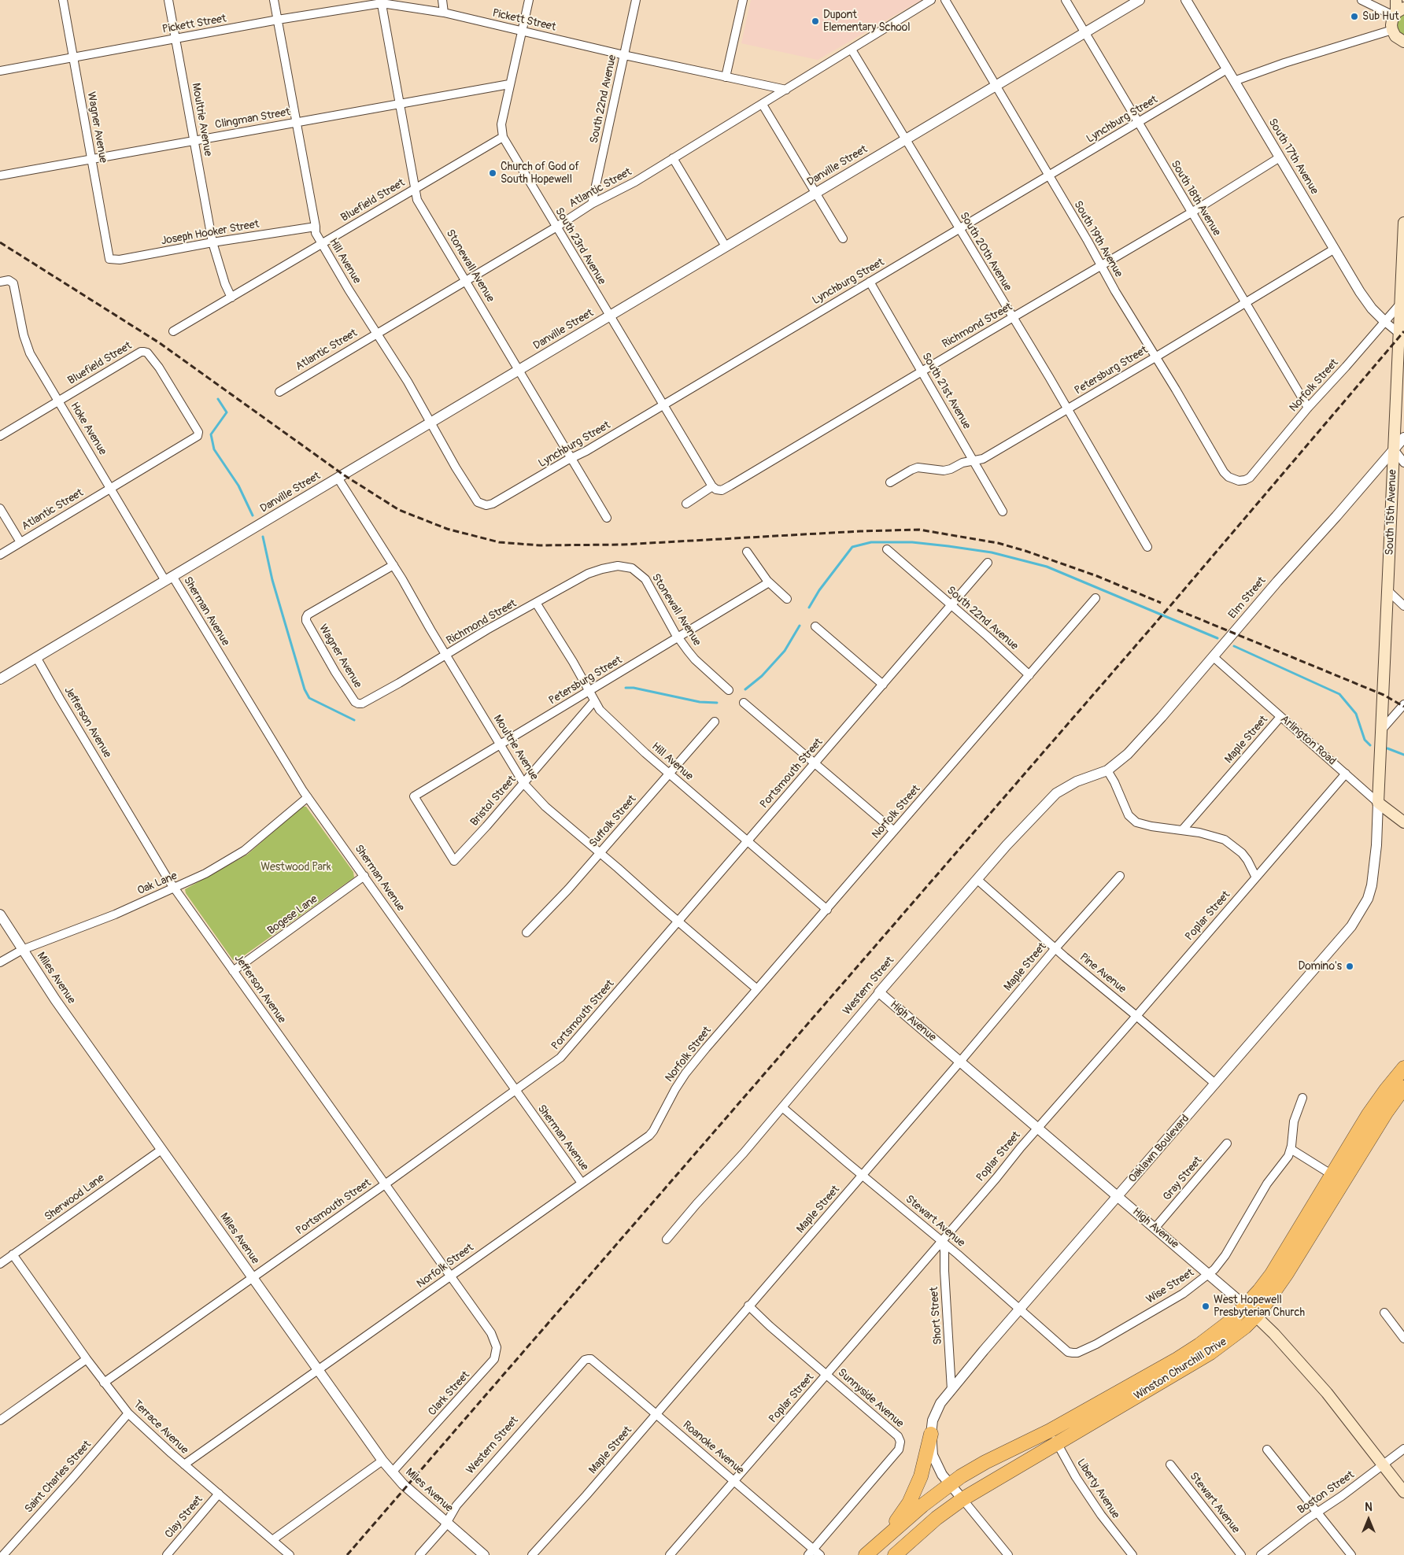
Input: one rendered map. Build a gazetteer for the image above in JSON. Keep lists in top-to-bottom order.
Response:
{
  "streets": {
    "highway": ["Winston Churchill Drive"],
    "main road": ["South 15th Avenue", "Arlington Road", "High Avenue"],
    "street": [
      "Pickett Street",
      "South 22nd Avenue",
      "Clingman Street",
      "Moultrie Avenue",
      "Lynchburg Street",
      "Wagner Avenue",
      "South 17th Avenue",
      "Danville Street",
      "Atlantic Street",
      "South 18th Avenue",
      "Bluefield Street",
      "Joseph Hooker Street",
      "South 19th Avenue",
      "South 23rd Avenue",
      "South 20th Avenue",
      "Hill Avenue",
      "Stonewall Avenue",
      "Richmond Street",
      "Petersburg Street",
      "Norfolk Street",
      "South 21st Avenue",
      "Hoke Avenue",
      "Elm Street",
      "Sherman Avenue",
      "Jefferson Avenue",
      "Maple Street",
      "Portsmouth Street",
      "Bristol Street",
      "Suffolk Street",
      "Oak Lane",
      "Bogese Lane",
      "Poplar Street",
      "Pine Avenue",
      "Miles Avenue",
      "Western Street",
      "Oaklawn Boulevard",
      "Gray Street",
      "Sherwood Lane",
      "Stewart Avenue",
      "Wise Street",
      "Short Street",
      "Clark Street",
      "Sunnyside Avenue",
      "Terrace Avenue",
      "Roanoke Avenue",
      "Saint Charles Street",
      "Liberty Avenue",
      "Boston Street",
      "Clay Street"
    ]
  },
  "crossings": [
    ["Pickett Street", "South 22nd Avenue"],
    ["Pickett Street", "Moultrie Avenue"],
    ["Pickett Street", "Wagner Avenue"],
    ["Pickett Street", "Atlantic Street"],
    ["Pickett Street", "South 23rd Avenue"],
    ["Pickett Street", "Hill Avenue"],
    ["Pickett Street", "Stonewall Avenue"],
    ["South 22nd Avenue", "Atlantic Street"],
    ["South 22nd Avenue", "Norfolk Street"],
    ["South 22nd Avenue", "Portsmouth Street"],
    ["Clingman Street", "Moultrie Avenue"],
    ["Clingman Street", "Wagner Avenue"],
    ["Clingman Street", "South 23rd Avenue"],
    ["Clingman Street", "Hill Avenue"],
    ["Clingman Street", "Stonewall Avenue"],
    ["Moultrie Avenue", "Wagner Avenue"],
    ["Moultrie Avenue", "Danville Street"],
    ["Moultrie Avenue", "Bluefield Street"],
    ["Moultrie Avenue", "Joseph Hooker Street"],
    ["Moultrie Avenue", "Richmond Street"],
    ["Moultrie Avenue", "Petersburg Street"],
    ["Moultrie Avenue", "Norfolk Street"],
    ["Moultrie Avenue", "Portsmouth Street"],
    ["Moultrie Avenue", "Bristol Street"],
    ["Moultrie Avenue", "Suffolk Street"],
    ["Lynchburg Street", "South 17th Avenue"],
    ["Lynchburg Street", "South 18th Avenue"],
    ["Lynchburg Street", "South 19th Avenue"],
    ["Lynchburg Street", "South 23rd Avenue"],
    ["Lynchburg Street", "South 20th Avenue"],
    ["Lynchburg Street", "Hill Avenue"],
    ["Lynchburg Street", "Stonewall Avenue"],
    ["Lynchburg Street", "South 21st Avenue"],
    ["Wagner Avenue", "Joseph Hooker Street"],
    ["Wagner Avenue", "Richmond Street"],
    ["South 17th Avenue", "Richmond Street"],
    ["South 17th Avenue", "Petersburg Street"],
    ["South 17th Avenue", "Norfolk Street"],
    ["Danville Street", "South 18th Avenue"],
    ["Danville Street", "South 19th Avenue"],
    ["Danville Street", "South 23rd Avenue"],
    ["Danville Street", "South 20th Avenue"],
    ["Danville Street", "Hill Avenue"],
    ["Danville Street", "Stonewall Avenue"],
    ["Danville Street", "Hoke Avenue"],
    ["Danville Street", "Sherman Avenue"],
    ["Danville Street", "Jefferson Avenue"],
    ["Atlantic Street", "Bluefield Street"],
    ["Atlantic Street", "South 23rd Avenue"],
    ["Atlantic Street", "South 20th Avenue"],
    ["Atlantic Street", "Hill Avenue"],
    ["Atlantic Street", "Stonewall Avenue"],
    ["Atlantic Street", "Hoke Avenue"],
    ["South 18th Avenue", "Richmond Street"],
    ["South 18th Avenue", "Petersburg Street"],
    ["South 18th Avenue", "Norfolk Street"],
    ["Bluefield Street", "South 23rd Avenue"],
    ["Bluefield Street", "Hill Avenue"],
    ["Bluefield Street", "Stonewall Avenue"],
    ["Bluefield Street", "Hoke Avenue"],
    ["Joseph Hooker Street", "Hill Avenue"],
    ["South 19th Avenue", "Richmond Street"],
    ["South 19th Avenue", "Petersburg Street"],
    ["South 19th Avenue", "Norfolk Street"],
    ["South 23rd Avenue", "Richmond Street"],
    ["South 20th Avenue", "Richmond Street"],
    ["South 20th Avenue", "Petersburg Street"],
    ["Hill Avenue", "Richmond Street"],
    ["Hill Avenue", "Petersburg Street"],
    ["Hill Avenue", "Norfolk Street"],
    ["Hill Avenue", "Portsmouth Street"],
    ["Hill Avenue", "Bristol Street"],
    ["Hill Avenue", "Suffolk Street"],
    ["Stonewall Avenue", "Richmond Street"],
    ["Stonewall Avenue", "Petersburg Street"],
    ["Richmond Street", "South 21st Avenue"],
    ["Petersburg Street", "South 21st Avenue"],
    ["Petersburg Street", "Bristol Street"],
    ["Norfolk Street", "South 15th Avenue"],
    ["Norfolk Street", "Sherman Avenue"],
    ["Norfolk Street", "Jefferson Avenue"],
    ["Norfolk Street", "Miles Avenue"],
    ["Norfolk Street", "Terrace Avenue"],
    ["Hoke Avenue", "Sherman Avenue"],
    ["South 15th Avenue", "Elm Street"],
    ["South 15th Avenue", "Arlington Road"],
    ["South 15th Avenue", "Oaklawn Boulevard"],
    ["Elm Street", "Arlington Road"],
    ["Elm Street", "Western Street"],
    ["Sherman Avenue", "Portsmouth Street"],
    ["Sherman Avenue", "Oak Lane"],
    ["Sherman Avenue", "Bogese Lane"],
    ["Jefferson Avenue", "Portsmouth Street"],
    ["Jefferson Avenue", "Oak Lane"],
    ["Jefferson Avenue", "Bogese Lane"],
    ["Jefferson Avenue", "Clark Street"],
    ["Maple Street", "Arlington Road"],
    ["Maple Street", "Pine Avenue"],
    ["Maple Street", "High Avenue"],
    ["Maple Street", "Stewart Avenue"],
    ["Maple Street", "Sunnyside Avenue"],
    ["Maple Street", "Roanoke Avenue"],
    ["Arlington Road", "Poplar Street"],
    ["Arlington Road", "Oaklawn Boulevard"],
    ["Portsmouth Street", "Miles Avenue"],
    ["Portsmouth Street", "Terrace Avenue"],
    ["Oak Lane", "Miles Avenue"],
    ["Poplar Street", "Pine Avenue"],
    ["Poplar Street", "High Avenue"],
    ["Poplar Street", "Stewart Avenue"],
    ["Poplar Street", "Short Street"],
    ["Poplar Street", "Sunnyside Avenue"],
    ["Poplar Street", "Roanoke Avenue"],
    ["Pine Avenue", "Western Street"],
    ["Pine Avenue", "Oaklawn Boulevard"],
    ["Miles Avenue", "Western Street"],
    ["Miles Avenue", "Sherwood Lane"],
    ["Miles Avenue", "Clark Street"],
    ["Western Street", "High Avenue"],
    ["Western Street", "Stewart Avenue"],
    ["Western Street", "Roanoke Avenue"],
    ["High Avenue", "Oaklawn Boulevard"],
    ["High Avenue", "Gray Street"],
    ["High Avenue", "Wise Street"],
    ["High Avenue", "Winston Churchill Drive"],
    ["High Avenue", "Boston Street"],
    ["Oaklawn Boulevard", "Stewart Avenue"],
    ["Oaklawn Boulevard", "Short Street"],
    ["Oaklawn Boulevard", "Winston Churchill Drive"],
    ["Sherwood Lane", "Terrace Avenue"],
    ["Stewart Avenue", "Wise Street"],
    ["Stewart Avenue", "Short Street"],
    ["Winston Churchill Drive", "Liberty Avenue"],
    ["Sunnyside Avenue", "Roanoke Avenue"],
    ["Terrace Avenue", "Saint Charles Street"],
    ["Terrace Avenue", "Clay Street"]
  ],
  "parks": ["Westwood Park"],
  "places": [
    "Sub Hut",
    "Dupont Elementary School",
    "Church of God of South Hopewell",
    "Domino's",
    "West Hopewell Presbyterian Church"
  ],
  "north": "top"
}
